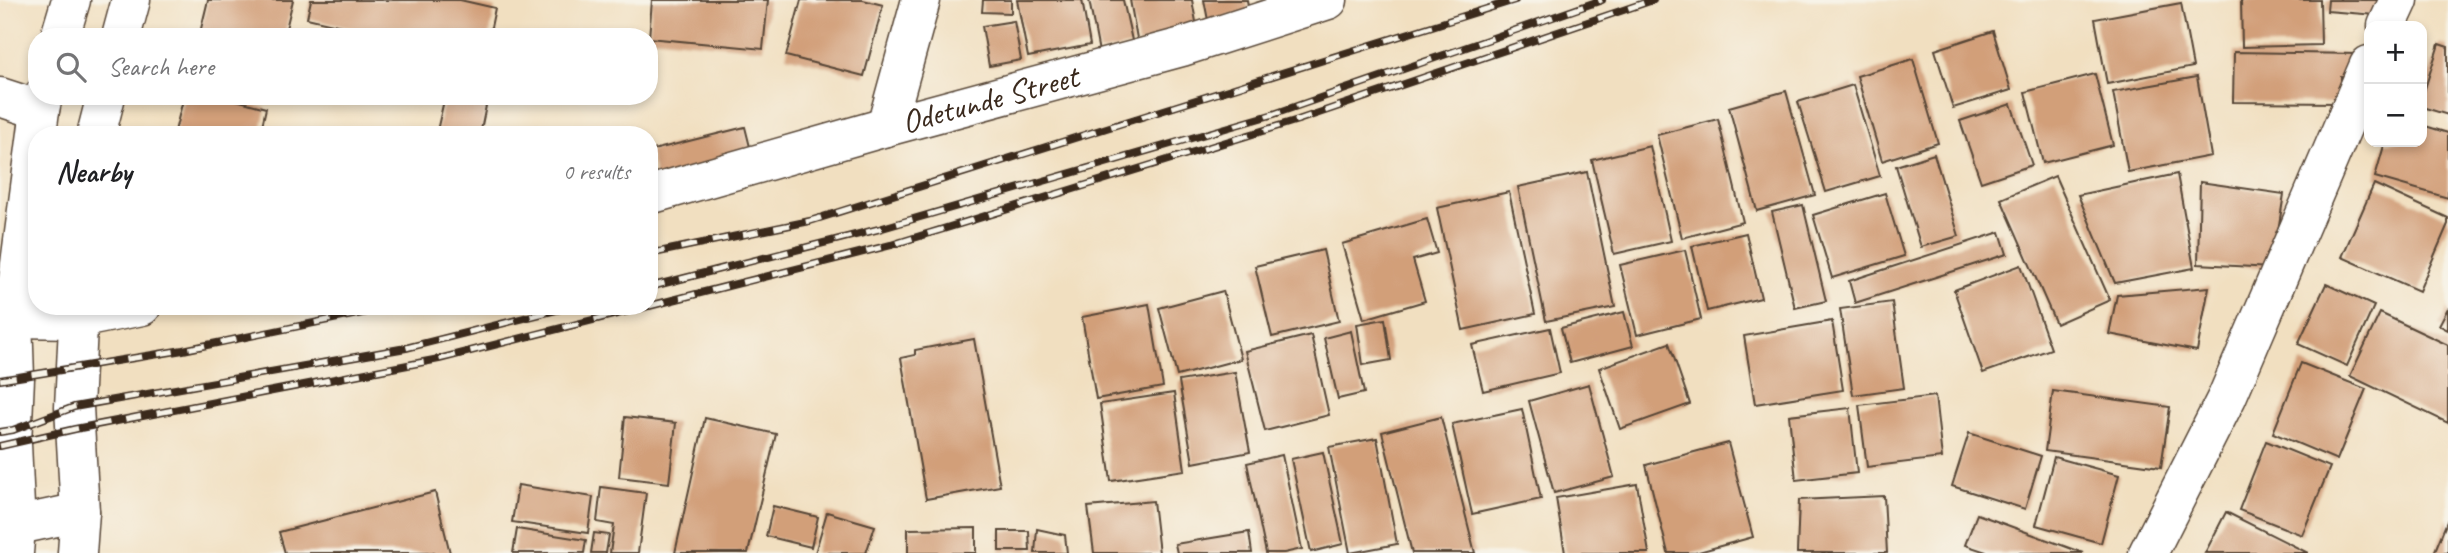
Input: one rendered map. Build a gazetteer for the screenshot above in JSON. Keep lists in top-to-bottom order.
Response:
{
  "streets": {
    "street": ["Odetunde Street"]
  },
  "page": {
    "map_buttons": ["+", "−"],
    "search": "Search here",
    "heading": ["Nearby", "0 results"]
  }
}
